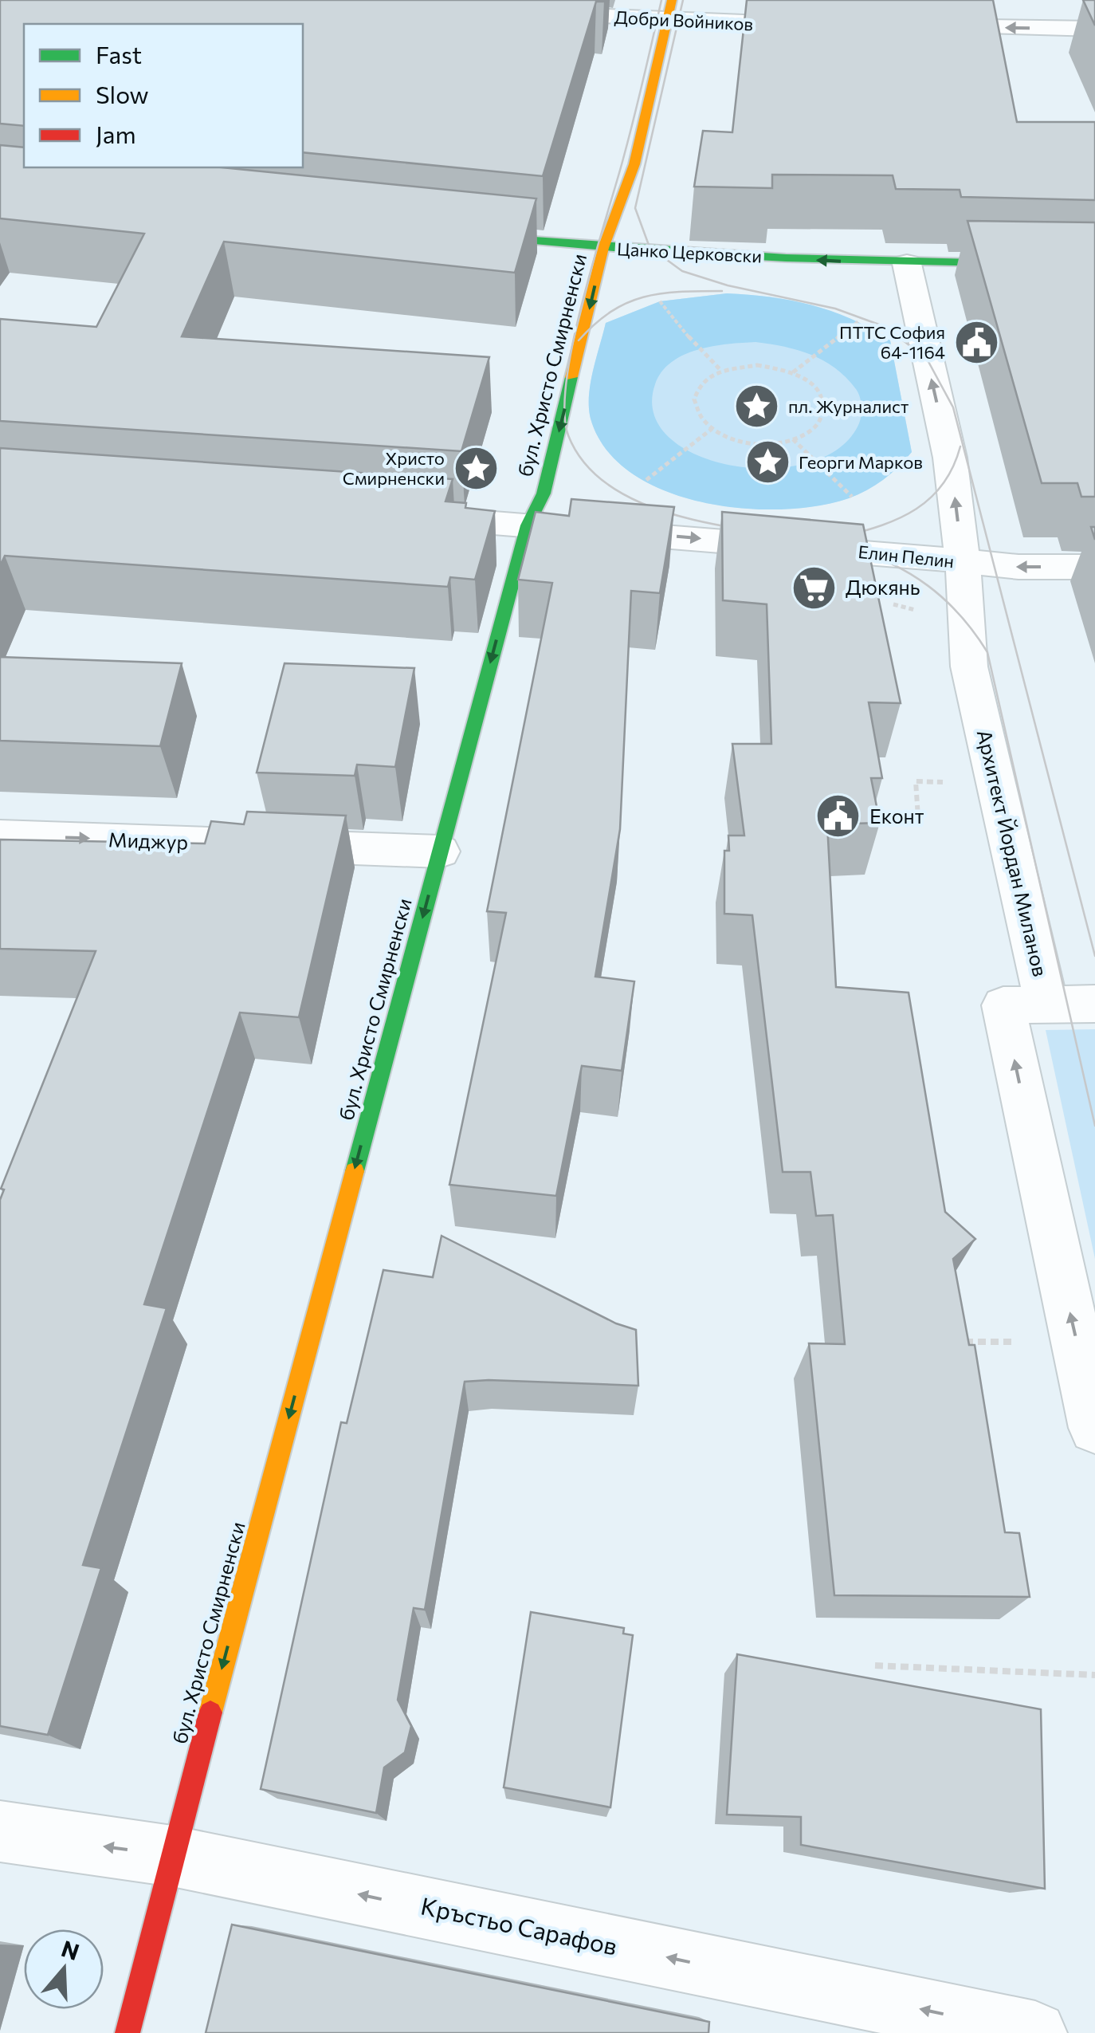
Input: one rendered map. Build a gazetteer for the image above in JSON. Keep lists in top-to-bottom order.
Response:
{
  "streets": {
    "street": [
      "Добри Войников",
      "Цанко Церковски",
      "бул. Христо Смирненски",
      "Елин Пелин",
      "Миджур",
      "Архитект Йордан Миланов",
      "Кръстьо Сарафов"
    ]
  },
  "crossings": [
    ["Добри Войников", "бул. Христо Смирненски"],
    ["Цанко Церковски", "бул. Христо Смирненски"],
    ["бул. Христо Смирненски", "Елин Пелин"],
    ["бул. Христо Смирненски", "Миджур"],
    ["бул. Христо Смирненски", "Кръстьо Сарафов"],
    ["Елин Пелин", "Архитект Йордан Миланов"]
  ],
  "one_way": [
    "Цанко Церковски",
    "бул. Христо Смирненски",
    "Миджур",
    "Кръстьо Сарафов"
  ],
  "places": {
    "public building": ["ПТТС София 64-1164", "Еконт"],
    "place": ["пл. Журналист", "Георги Марков", "Христо Смирненски"],
    "supermarket": ["Дюкянь"]
  },
  "legend": ["Fast", "Slow", "Jam"],
  "north": "top"
}
